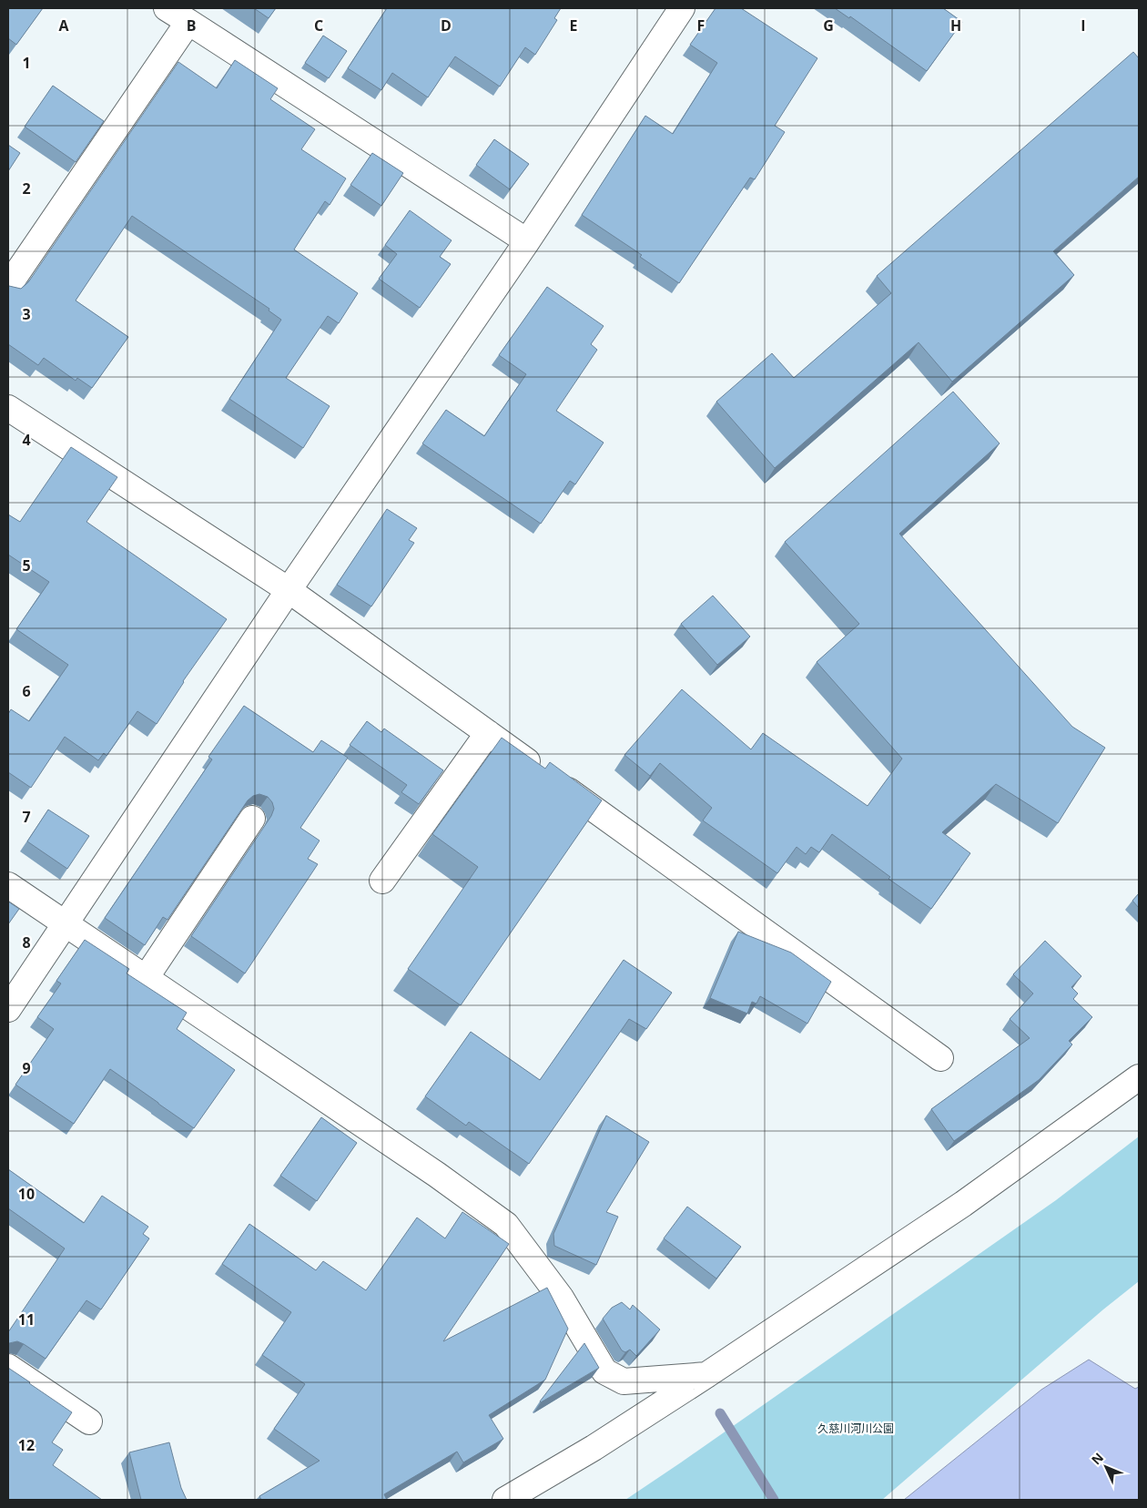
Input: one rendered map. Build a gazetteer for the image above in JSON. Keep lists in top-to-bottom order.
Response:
{
  "parks": ["久慈川河川公園"],
  "north": "top left",
  "grid": {
    "columns": [
      "A",
      "B",
      "C",
      "D",
      "E",
      "F",
      "G",
      "H",
      "I"
    ],
    "rows": [
      "1",
      "2",
      "3",
      "4",
      "5",
      "6",
      "7",
      "8",
      "9",
      "10",
      "11",
      "12"
    ]
  }
}
